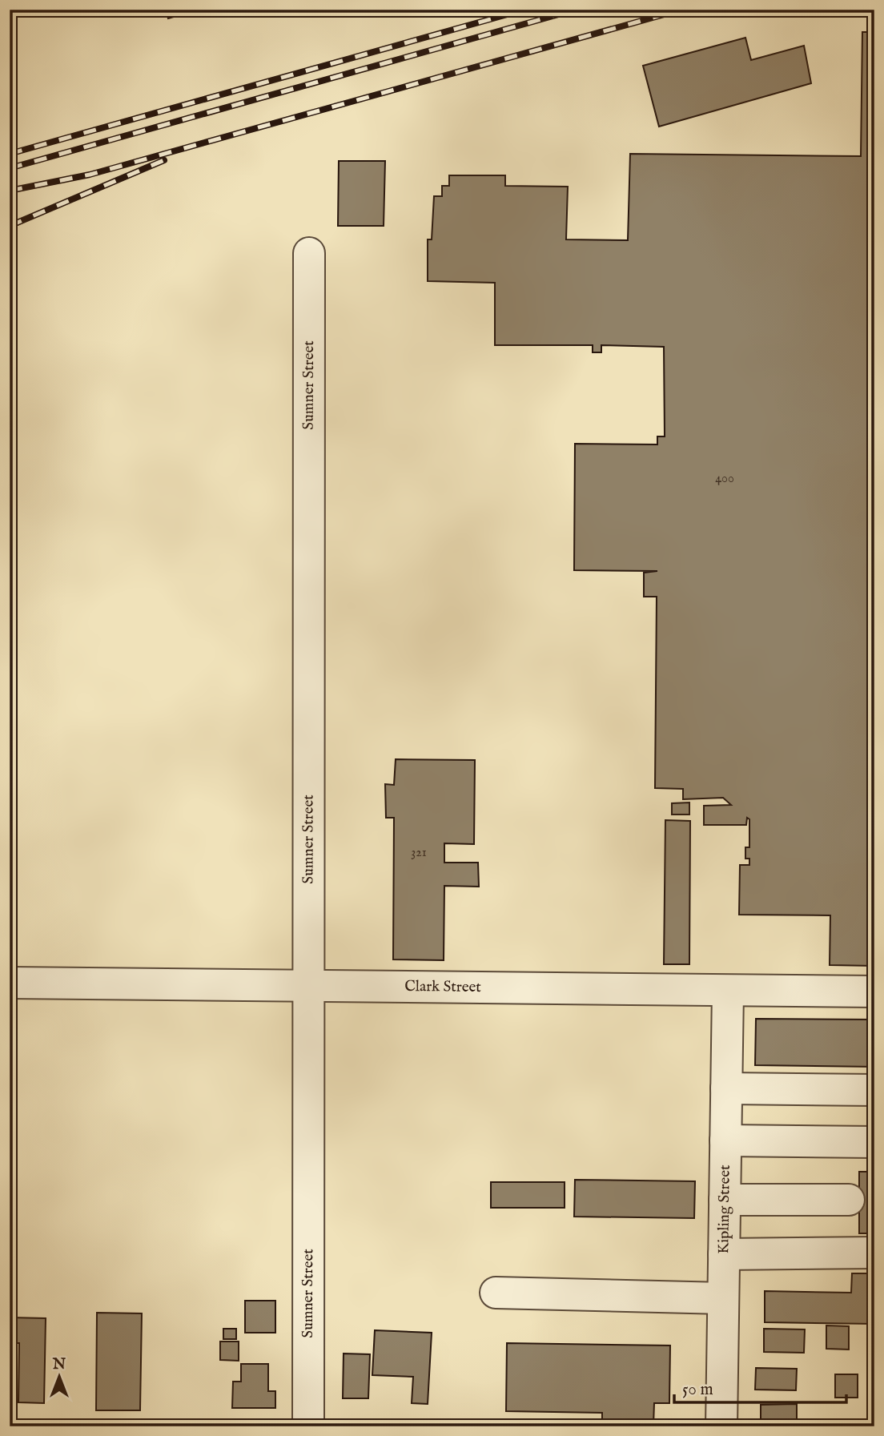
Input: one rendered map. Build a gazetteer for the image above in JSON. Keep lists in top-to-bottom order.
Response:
{
  "streets": {
    "street": ["Sumner Street", "Clark Street", "Kipling Street"]
  },
  "crossings": [
    ["Sumner Street", "Clark Street"],
    ["Clark Street", "Kipling Street"]
  ],
  "house_numbers": ["400", "321"],
  "scale_bar": "50 m",
  "north": "top"
}
